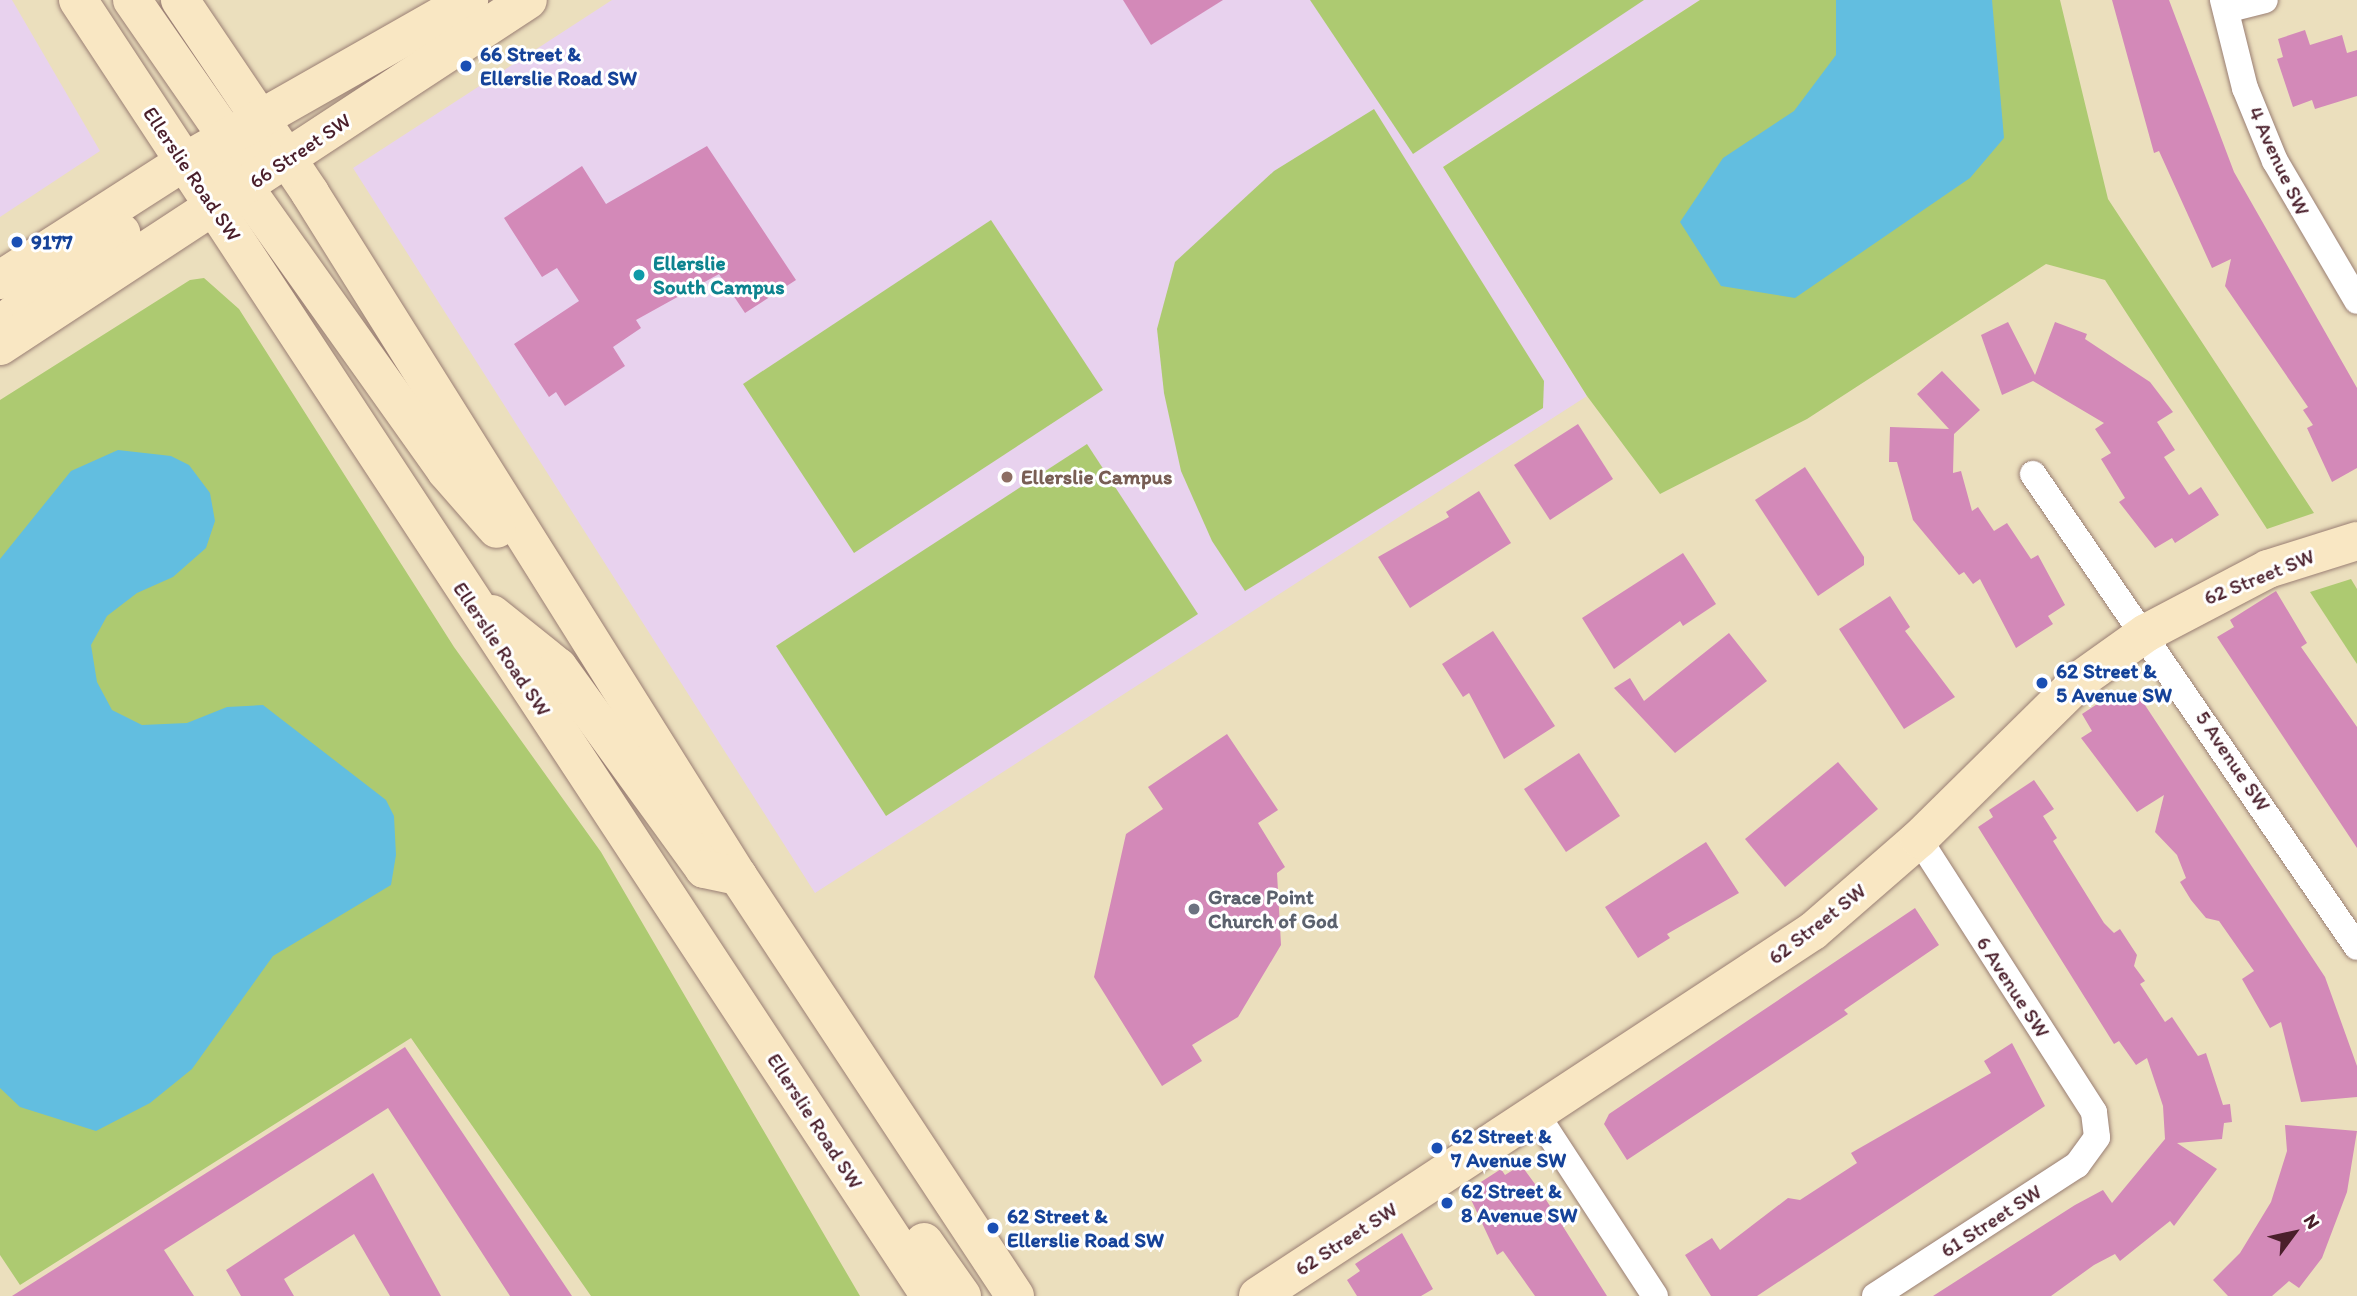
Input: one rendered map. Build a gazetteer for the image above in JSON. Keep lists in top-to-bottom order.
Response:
{
  "streets": {
    "main road": ["66 Street SW", "Ellerslie Road SW", "62 Street SW"],
    "street": [
      "4 Avenue SW",
      "5 Avenue SW",
      "6 Avenue SW",
      "61 Street SW"
    ]
  },
  "crossings": [
    ["66 Street SW", "Ellerslie Road SW"],
    ["62 Street SW", "5 Avenue SW"],
    ["62 Street SW", "6 Avenue SW"],
    ["6 Avenue SW", "61 Street SW"]
  ],
  "places": [
    "66 Street & Ellerslie Road SW",
    "9177",
    "Ellerslie South Campus",
    "Ellerslie Campus",
    "62 Street & 5 Avenue SW",
    "Grace Point Church of God",
    "62 Street & 7 Avenue SW",
    "62 Street & 8 Avenue SW",
    "62 Street & Ellerslie Road SW"
  ],
  "north": "top right"
}
